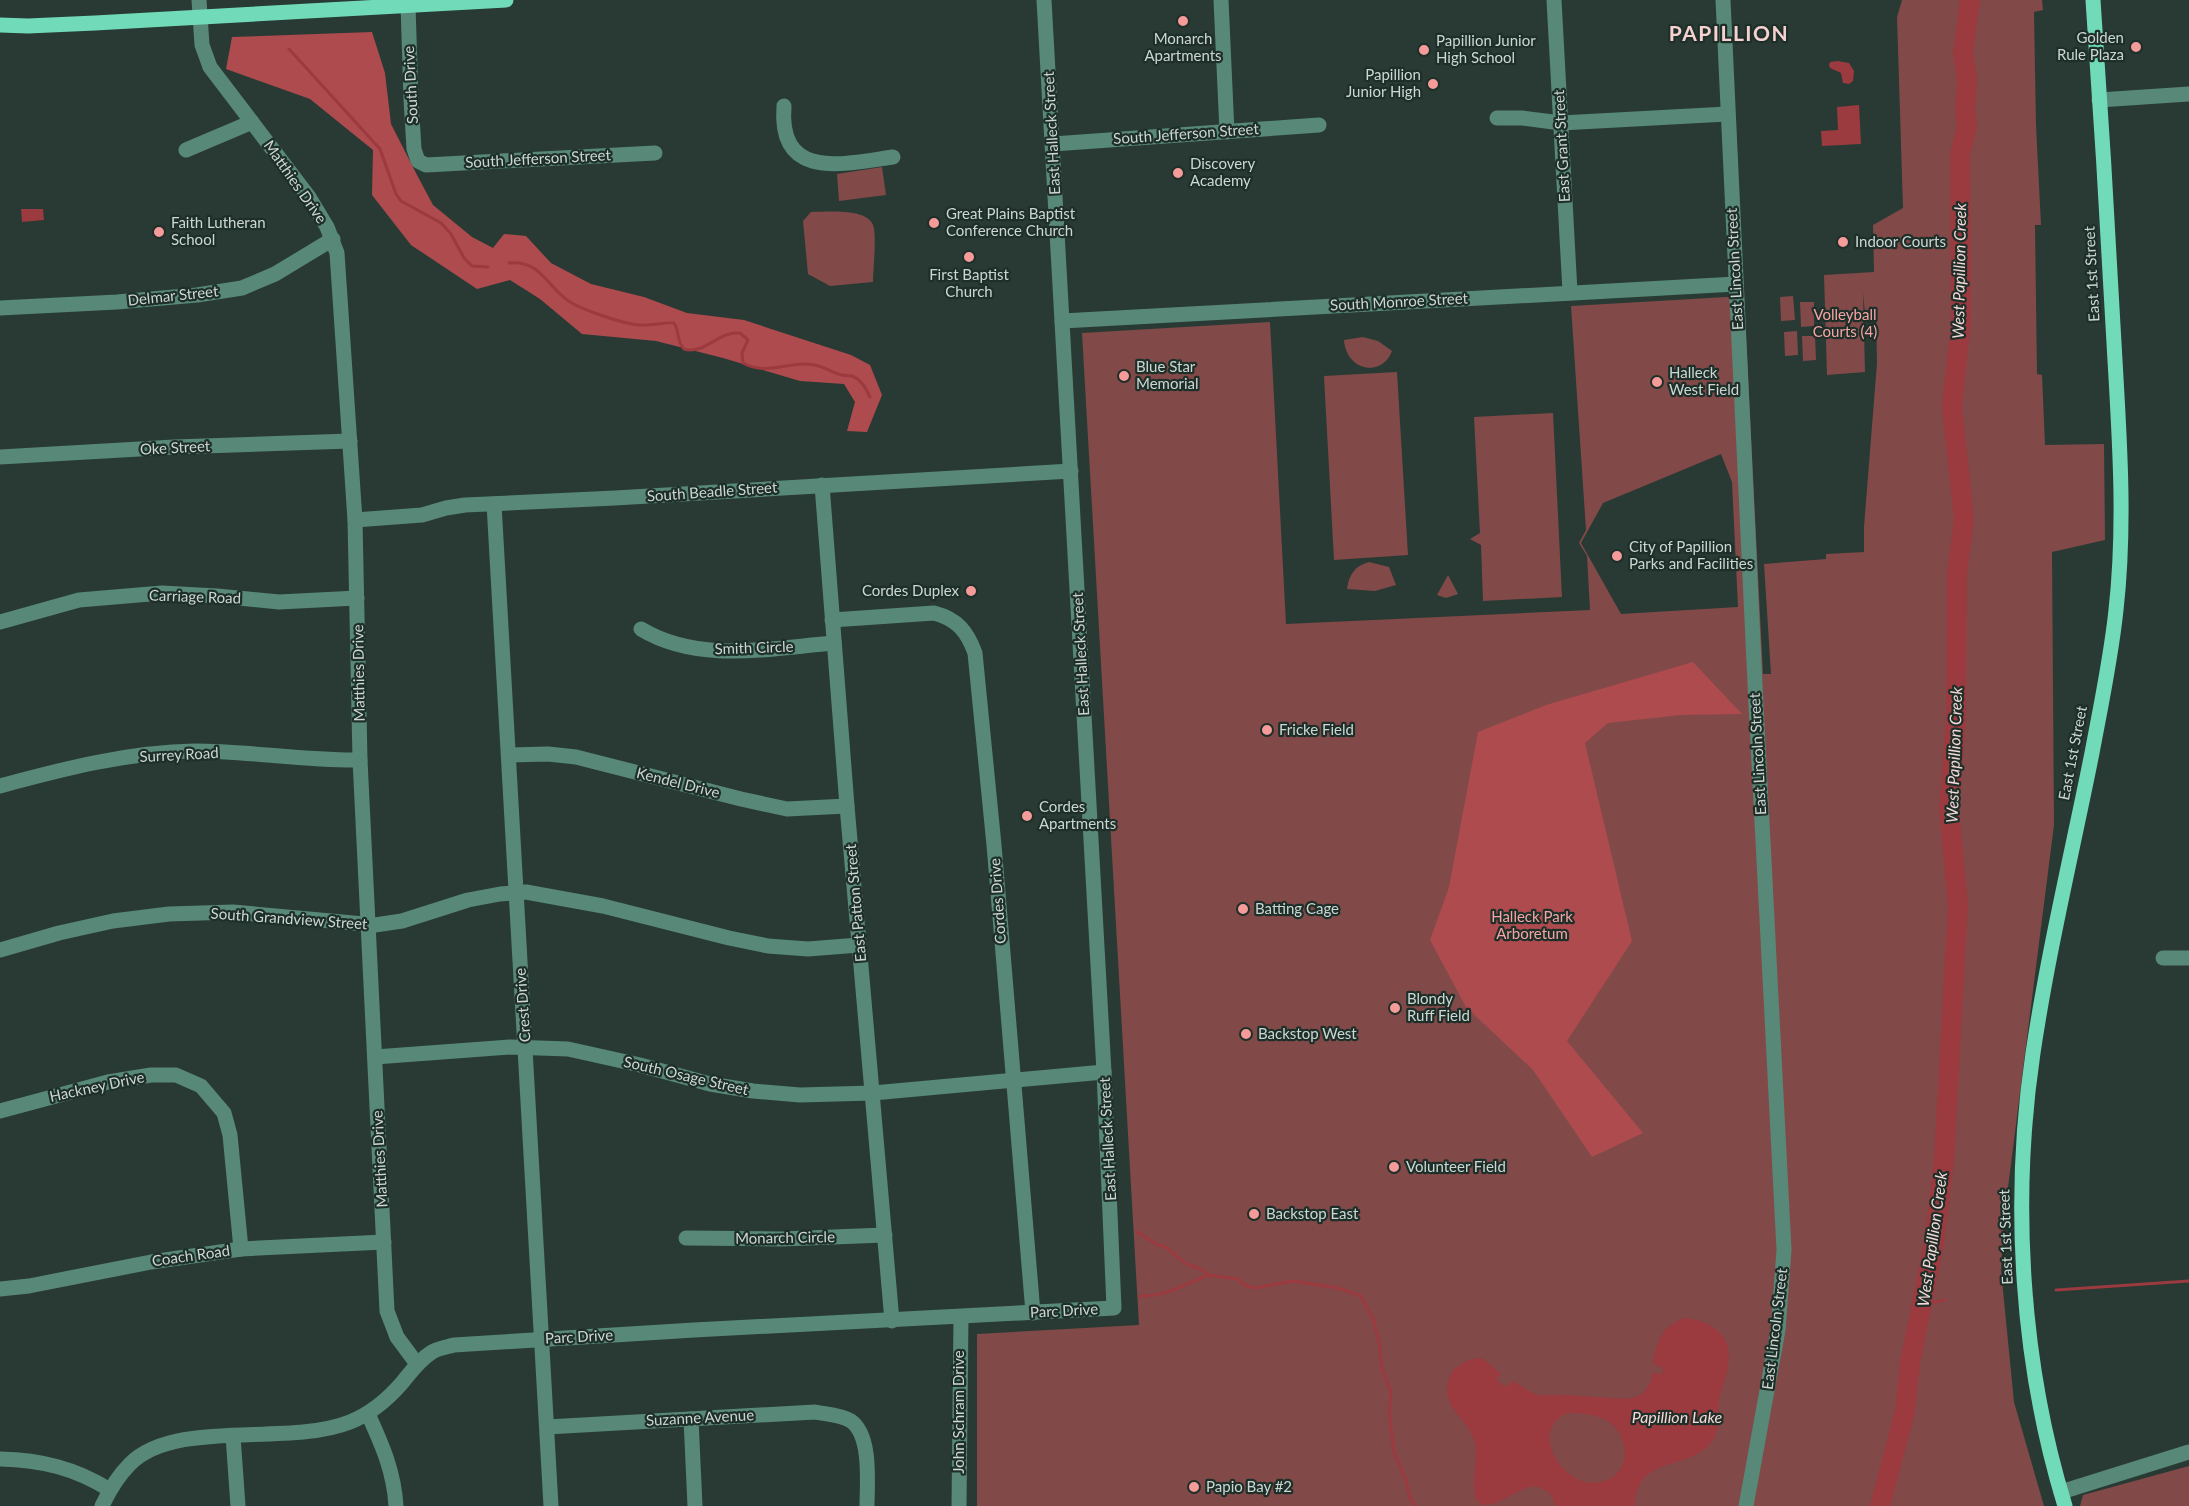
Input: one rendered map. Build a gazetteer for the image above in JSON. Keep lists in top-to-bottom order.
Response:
{
  "streets": {
    "main road": ["East 1st Street"],
    "street": [
      "South Drive",
      "East Halleck Street",
      "South Jefferson Street",
      "East Grant Street",
      "Matthies Drive",
      "East Lincoln Street",
      "Delmar Street",
      "South Monroe Street",
      "Oke Street",
      "South Beadle Street",
      "Carriage Road",
      "Smith Circle",
      "Surrey Road",
      "Kendel Drive",
      "Cordes Drive",
      "East Patton Street",
      "South Grandview Street",
      "Crest Drive",
      "South Osage Street",
      "Hackney Drive",
      "Monarch Circle",
      "Coach Road",
      "Parc Drive",
      "John Schram Drive",
      "Suzanne Avenue"
    ]
  },
  "crossings": [
    ["South Drive", "South Jefferson Street"],
    ["East Halleck Street", "South Jefferson Street"],
    ["East Halleck Street", "South Monroe Street"],
    ["East Halleck Street", "South Beadle Street"],
    ["East Halleck Street", "South Osage Street"],
    ["East Halleck Street", "Parc Drive"],
    ["East Grant Street", "South Monroe Street"],
    ["Matthies Drive", "Delmar Street"],
    ["Matthies Drive", "Oke Street"],
    ["Matthies Drive", "South Beadle Street"],
    ["Matthies Drive", "Carriage Road"],
    ["Matthies Drive", "Surrey Road"],
    ["Matthies Drive", "South Grandview Street"],
    ["Matthies Drive", "South Osage Street"],
    ["Matthies Drive", "Coach Road"],
    ["Matthies Drive", "Parc Drive"],
    ["East Lincoln Street", "South Monroe Street"],
    ["South Beadle Street", "East Patton Street"],
    ["South Beadle Street", "Crest Drive"],
    ["Smith Circle", "East Patton Street"],
    ["Kendel Drive", "East Patton Street"],
    ["Kendel Drive", "Crest Drive"],
    ["Cordes Drive", "East Patton Street"],
    ["Cordes Drive", "South Osage Street"],
    ["Cordes Drive", "Parc Drive"],
    ["East Patton Street", "South Grandview Street"],
    ["East Patton Street", "South Osage Street"],
    ["East Patton Street", "Monarch Circle"],
    ["East Patton Street", "Parc Drive"],
    ["South Grandview Street", "Crest Drive"],
    ["Crest Drive", "South Osage Street"],
    ["Crest Drive", "Parc Drive"],
    ["Crest Drive", "Suzanne Avenue"],
    ["Hackney Drive", "Coach Road"],
    ["Parc Drive", "John Schram Drive"]
  ],
  "districts": ["PAPILLION"],
  "water": ["West Papillion Creek", "Papillion Lake"],
  "parks": ["Volleyball Courts (4)", "Halleck Park Arboretum"],
  "places": [
    "Monarch Apartments",
    "Golden Rule Plaza",
    "Papillion Junior High School",
    "Papillion Junior High",
    "Discovery Academy",
    "Great Plains Baptist Conference Church",
    "Faith Lutheran School",
    "Indoor Courts",
    "First Baptist Church",
    "Blue Star Memorial",
    "Halleck West Field",
    "City of Papillion Parks and Facilities",
    "Cordes Duplex",
    "Fricke Field",
    "Cordes Apartments",
    "Batting Cage",
    "Blondy Ruff Field",
    "Backstop West",
    "Volunteer Field",
    "Backstop East",
    "Papio Bay #2"
  ]
}
